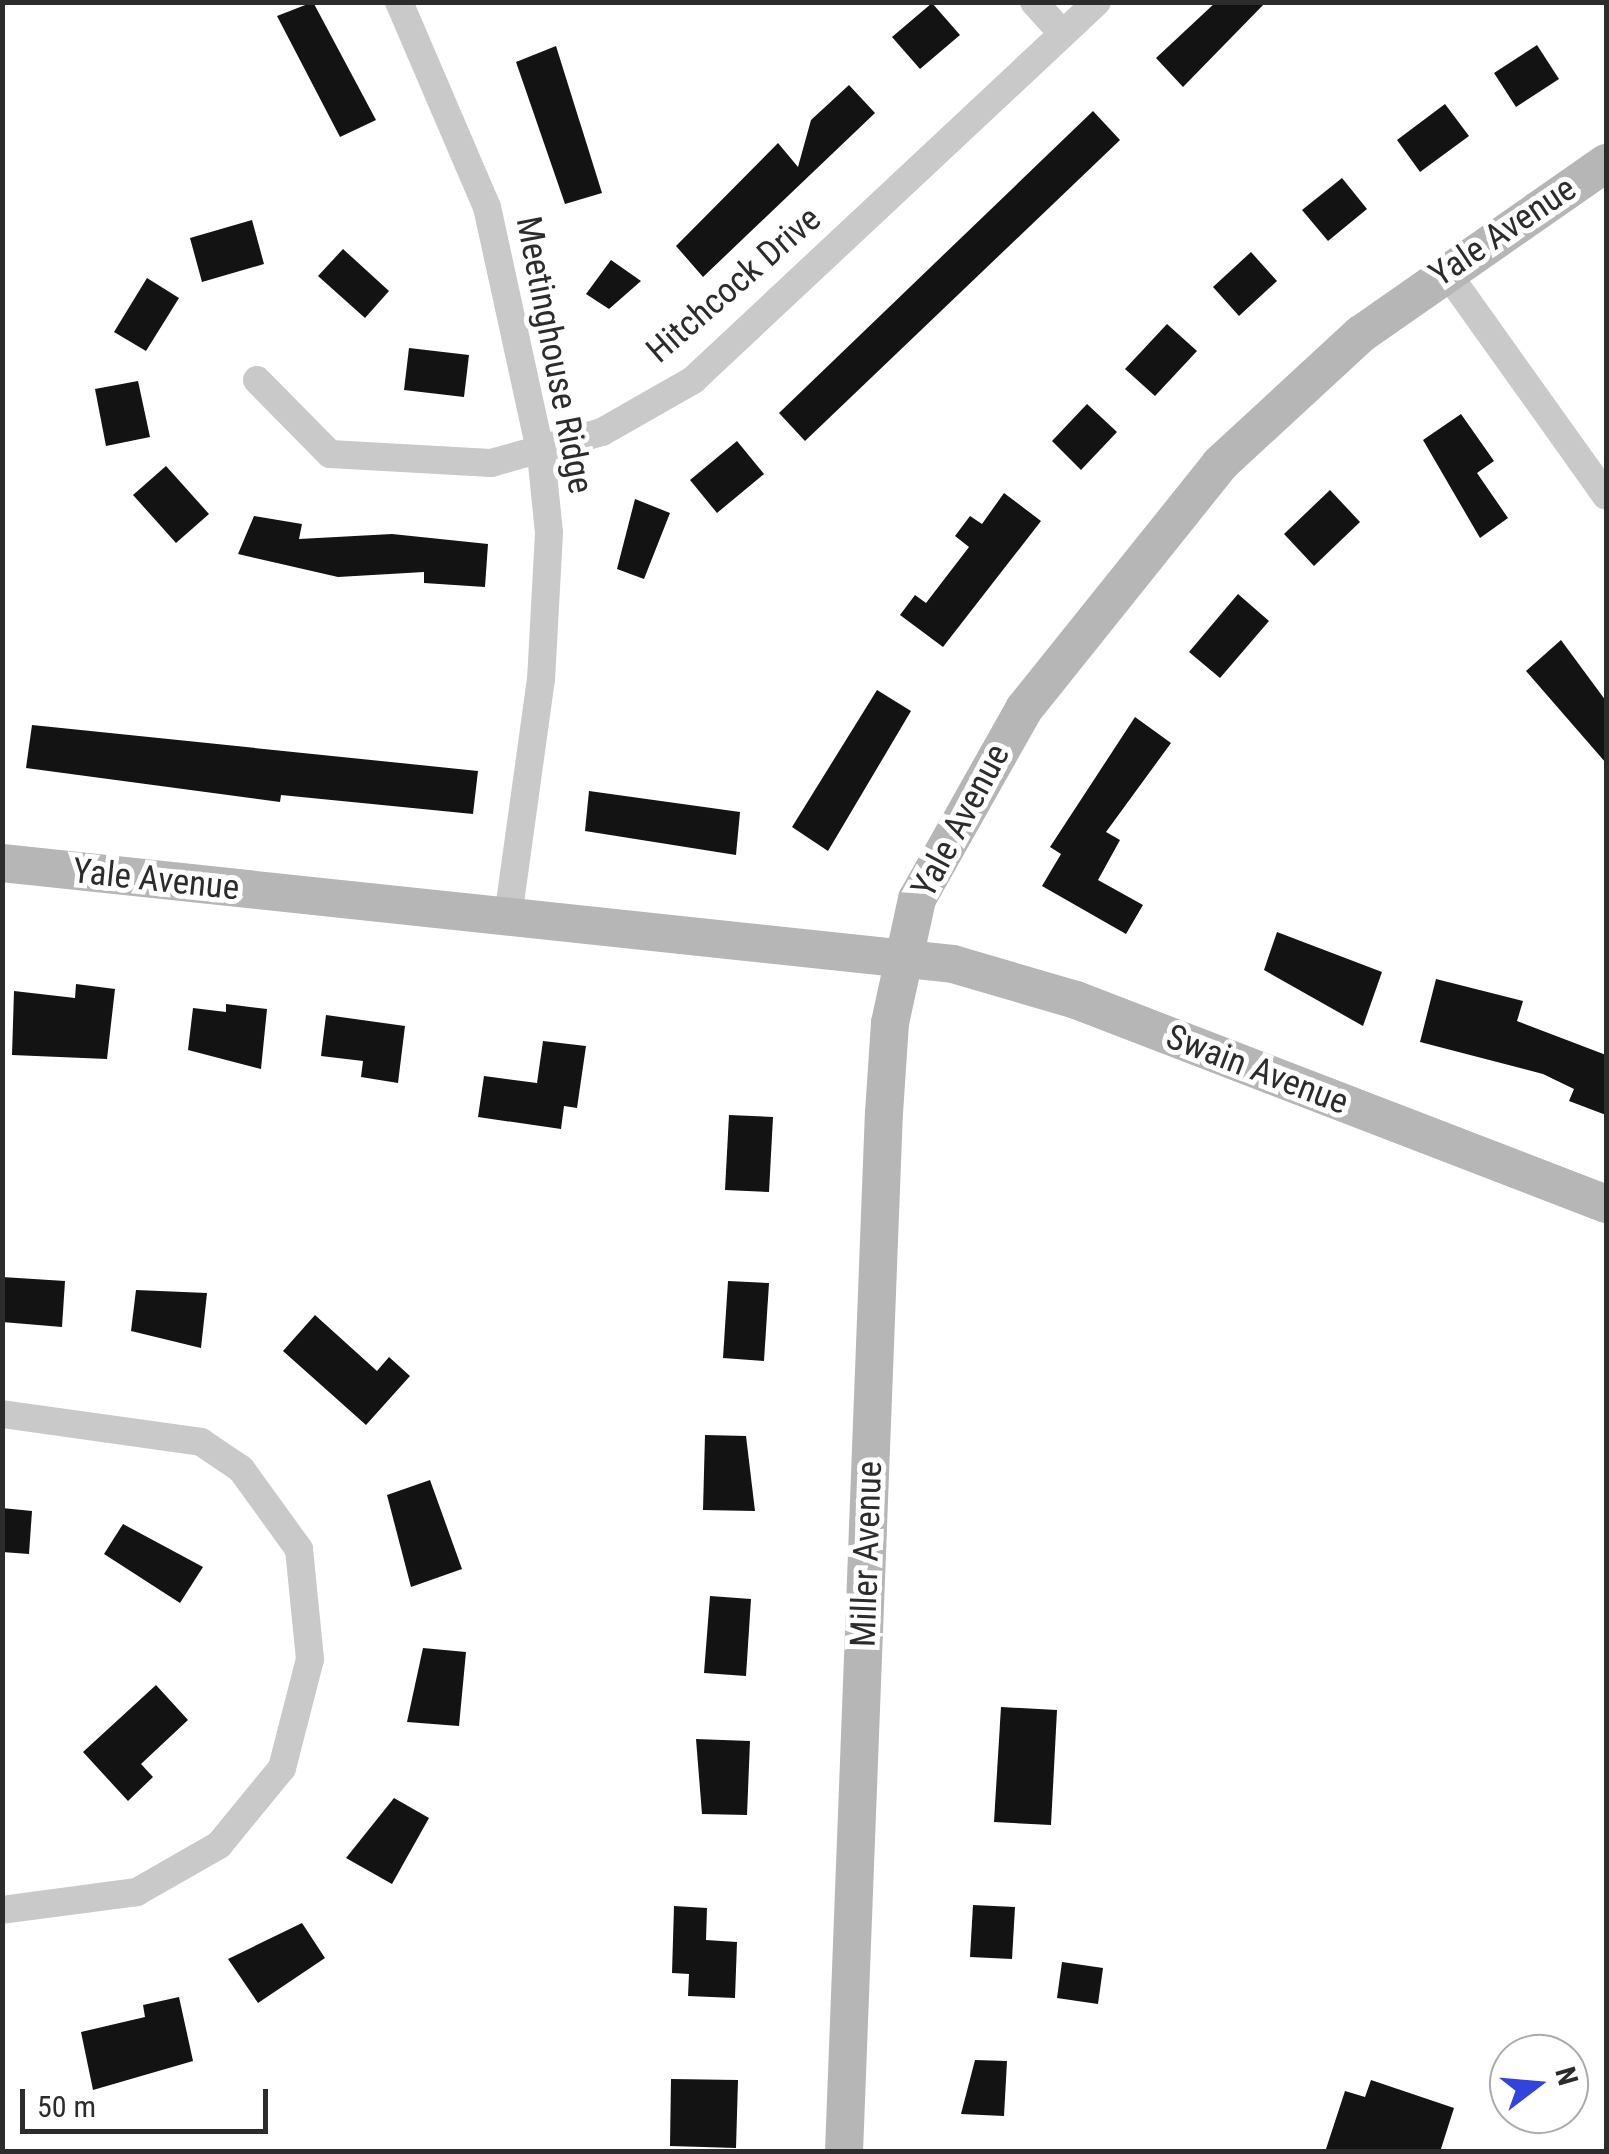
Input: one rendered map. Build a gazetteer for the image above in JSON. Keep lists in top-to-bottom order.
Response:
{
  "streets": {
    "main road": ["Yale Avenue", "Swain Avenue", "Miller Avenue"],
    "street": ["Hitchcock Drive", "Meetinghouse Ridge"]
  },
  "crossings": [
    ["Yale Avenue", "Meetinghouse Ridge"],
    ["Yale Avenue", "Swain Avenue"],
    ["Yale Avenue", "Miller Avenue"],
    ["Hitchcock Drive", "Meetinghouse Ridge"],
    ["Swain Avenue", "Miller Avenue"]
  ],
  "scale_bar": "50 m",
  "north": "right"
}
